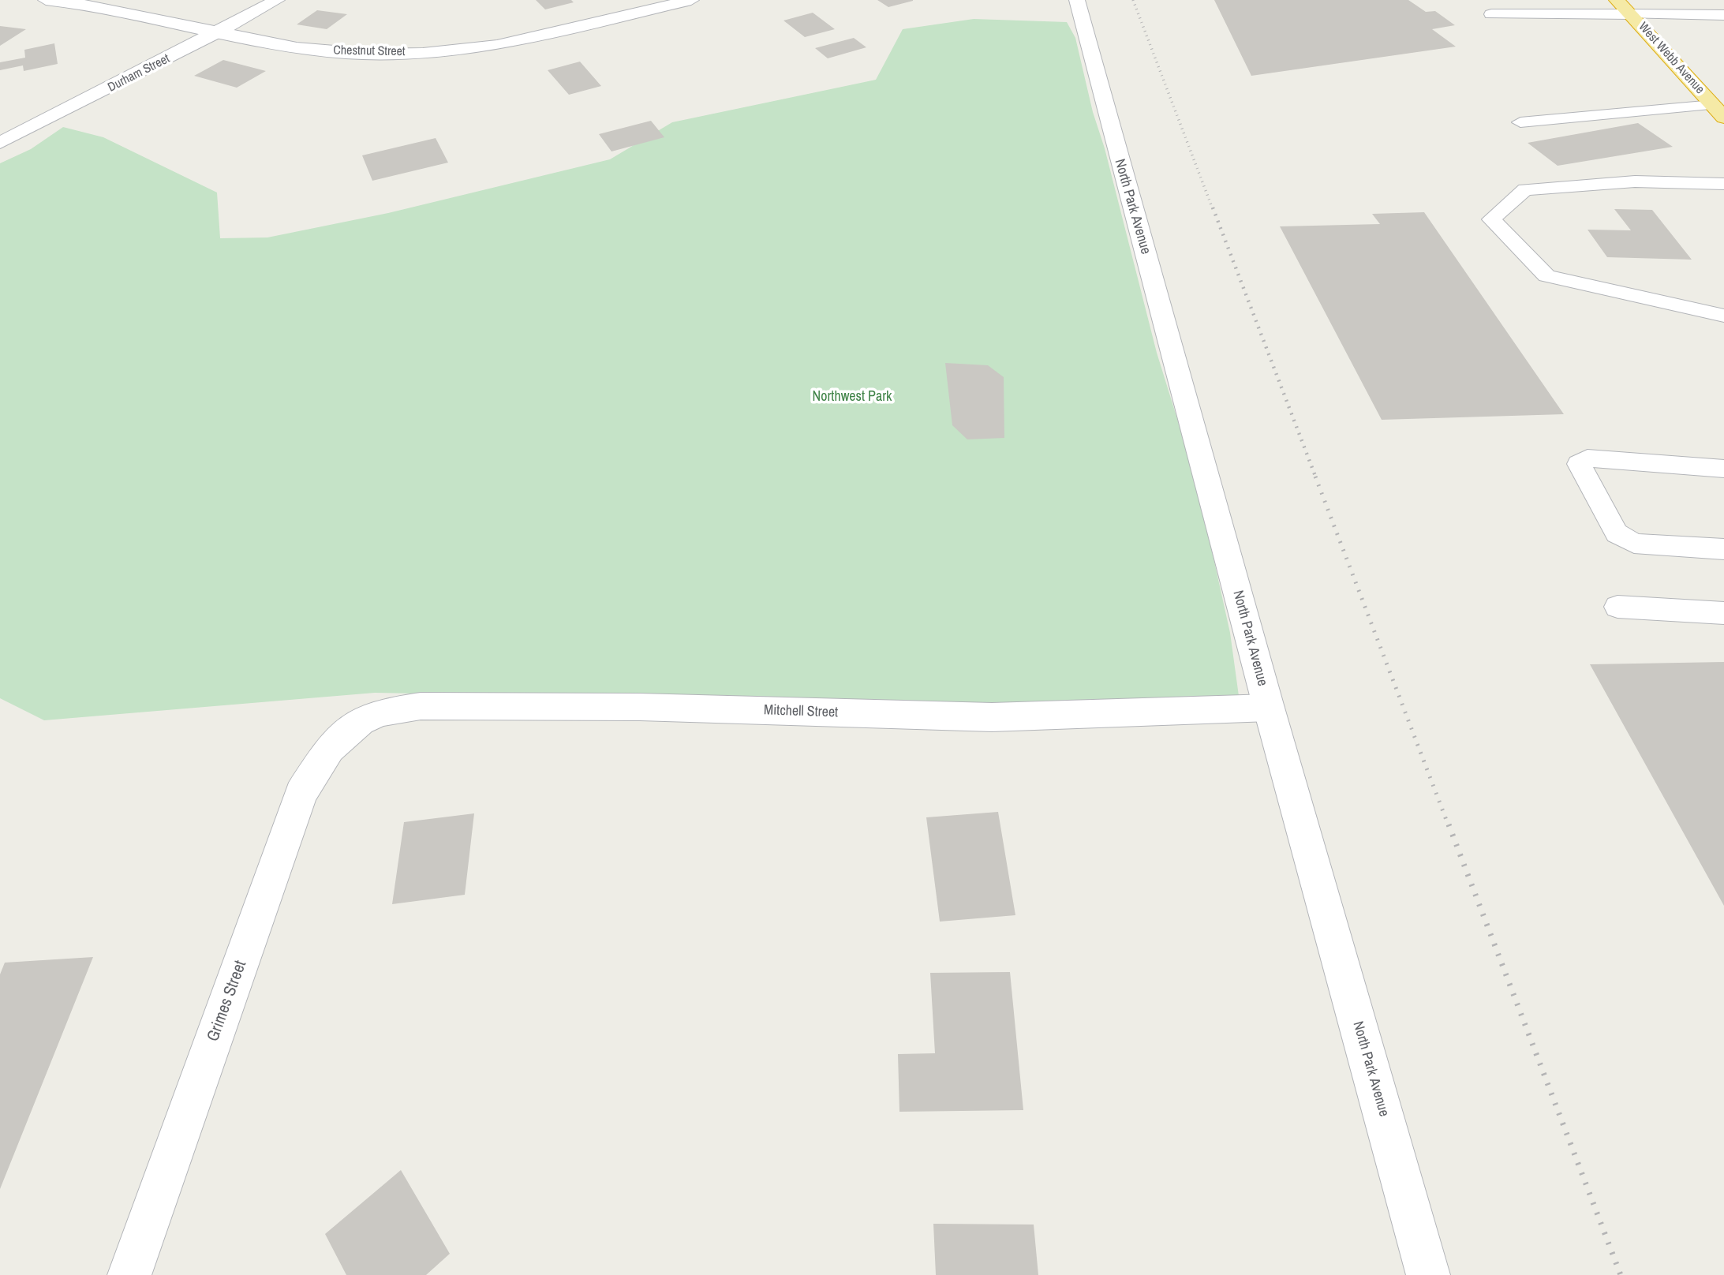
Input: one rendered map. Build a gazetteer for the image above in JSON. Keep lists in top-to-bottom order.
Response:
{
  "streets": {
    "highway": ["West Webb Avenue"],
    "street": [
      "Chestnut Street",
      "Durham Street",
      "North Park Avenue",
      "Mitchell Street",
      "Grimes Street"
    ]
  },
  "crossings": [
    ["Chestnut Street", "Durham Street"],
    ["North Park Avenue", "Mitchell Street"],
    ["Mitchell Street", "Grimes Street"]
  ],
  "parks": ["Northwest Park"]
}
